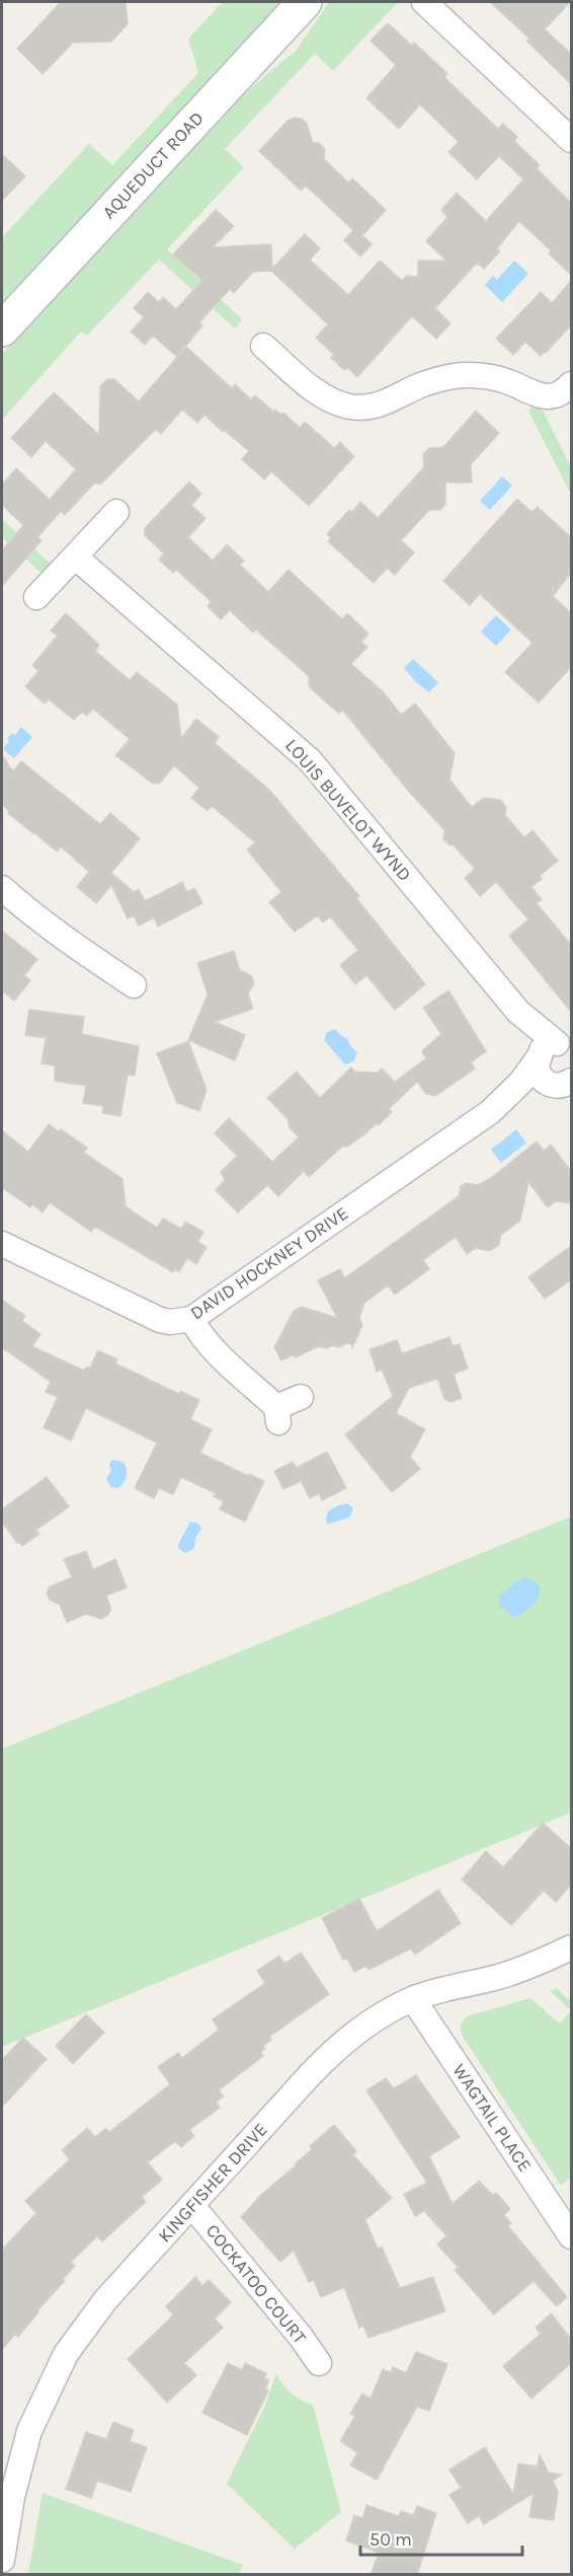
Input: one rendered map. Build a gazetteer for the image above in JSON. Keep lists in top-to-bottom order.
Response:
{
  "streets": {
    "main road": ["AQUEDUCT ROAD"],
    "street": [
      "LOUIS BUVELOT WYND",
      "DAVID HOCKNEY DRIVE",
      "WAGTAIL PLACE",
      "KINGFISHER DRIVE",
      "COCKATOO COURT"
    ]
  },
  "crossings": [
    ["LOUIS BUVELOT WYND", "DAVID HOCKNEY DRIVE"],
    ["WAGTAIL PLACE", "KINGFISHER DRIVE"],
    ["KINGFISHER DRIVE", "COCKATOO COURT"]
  ],
  "scale_bar": "50 m"
}
